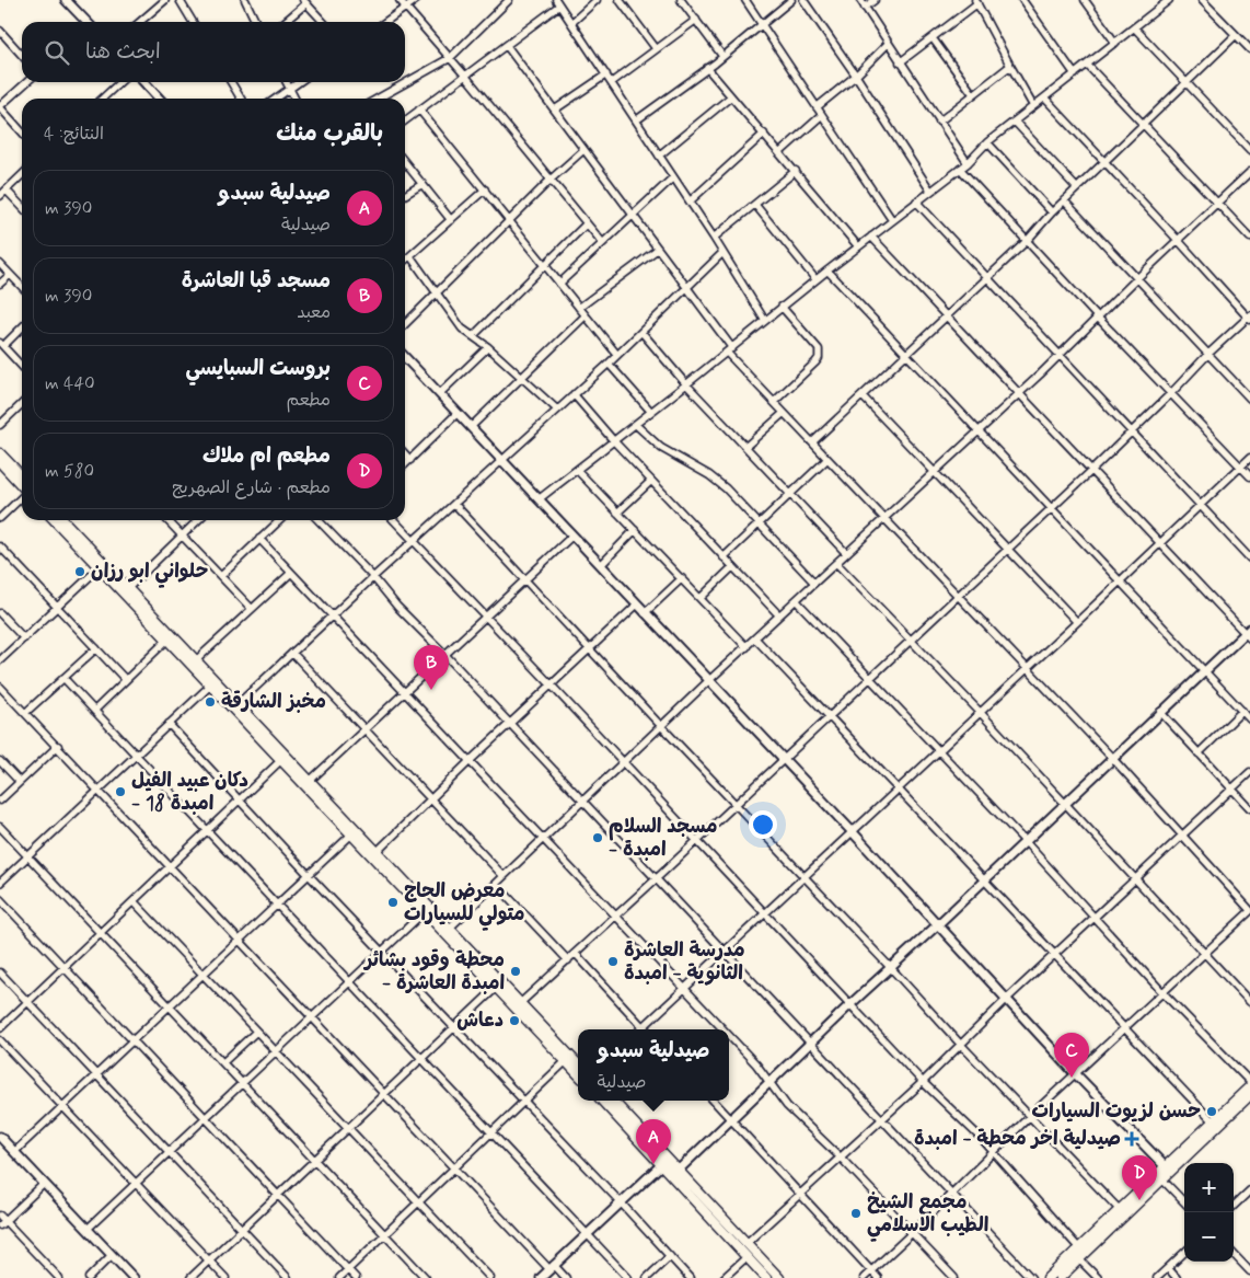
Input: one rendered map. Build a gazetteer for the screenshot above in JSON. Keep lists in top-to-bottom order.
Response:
{
  "places": {
    "other": [
      "حلواني ابو رزان",
      "مخبز الشارقة",
      "دكان عبيد الفيل - امبدة 18",
      "مسجد السلام - امبدة",
      "معرض الحاج متولي للسيارات",
      "مدرسة العاشرة الثانوية - امبدة",
      "محطة وقود بشائر - امبدة العاشرة",
      "دعاش",
      "حسن لزيوت السيارات",
      "مجمع الشيخ الطيب الاسلامي"
    ],
    "health": ["صيدلية اخر محطة - امبدة"]
  },
  "page": {
    "search": "ابحث هنا",
    "heading": ["بالقرب منك", "النتائج: 4"],
    "list": [
      {
        "mark": "A",
        "name": "صيدلية سبدو",
        "note": "صيدلية",
        "value": "390 m"
      },
      {
        "mark": "B",
        "name": "مسجد قبا العاشرة",
        "note": "معبد",
        "value": "390 m"
      },
      {
        "mark": "C",
        "name": "بروست السبايسي",
        "note": "مطعم",
        "value": "440 m"
      },
      {
        "mark": "D",
        "name": "مطعم ام ملاك",
        "note": "مطعم · شارع الصهريج",
        "value": "580 m"
      }
    ],
    "pins": [
      "B",
      "C",
      "A",
      "D"
    ],
    "popup": ["صيدلية سبدو", "صيدلية"],
    "map_buttons": ["+", "−"]
  }
}
